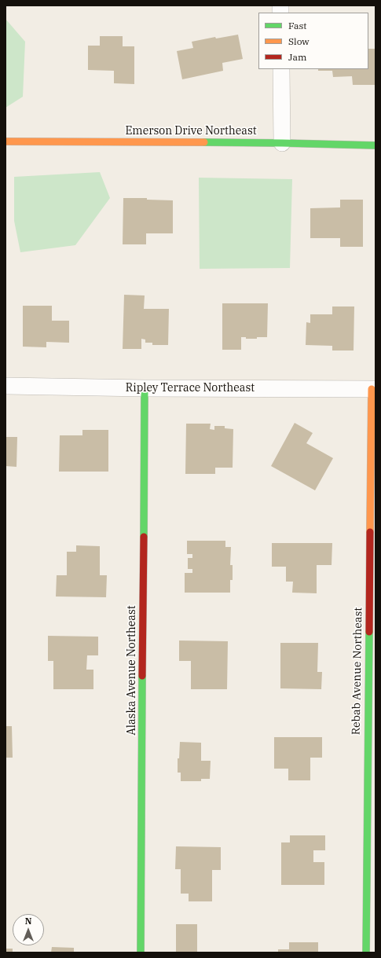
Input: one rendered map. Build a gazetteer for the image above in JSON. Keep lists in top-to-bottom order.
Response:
{
  "streets": {
    "street": [
      "Emerson Drive Northeast",
      "Ripley Terrace Northeast",
      "Alaska Avenue Northeast",
      "Rebab Avenue Northeast"
    ]
  },
  "crossings": [
    ["Ripley Terrace Northeast", "Alaska Avenue Northeast"],
    ["Ripley Terrace Northeast", "Rebab Avenue Northeast"]
  ],
  "legend": ["Fast", "Slow", "Jam"],
  "north": "top"
}
